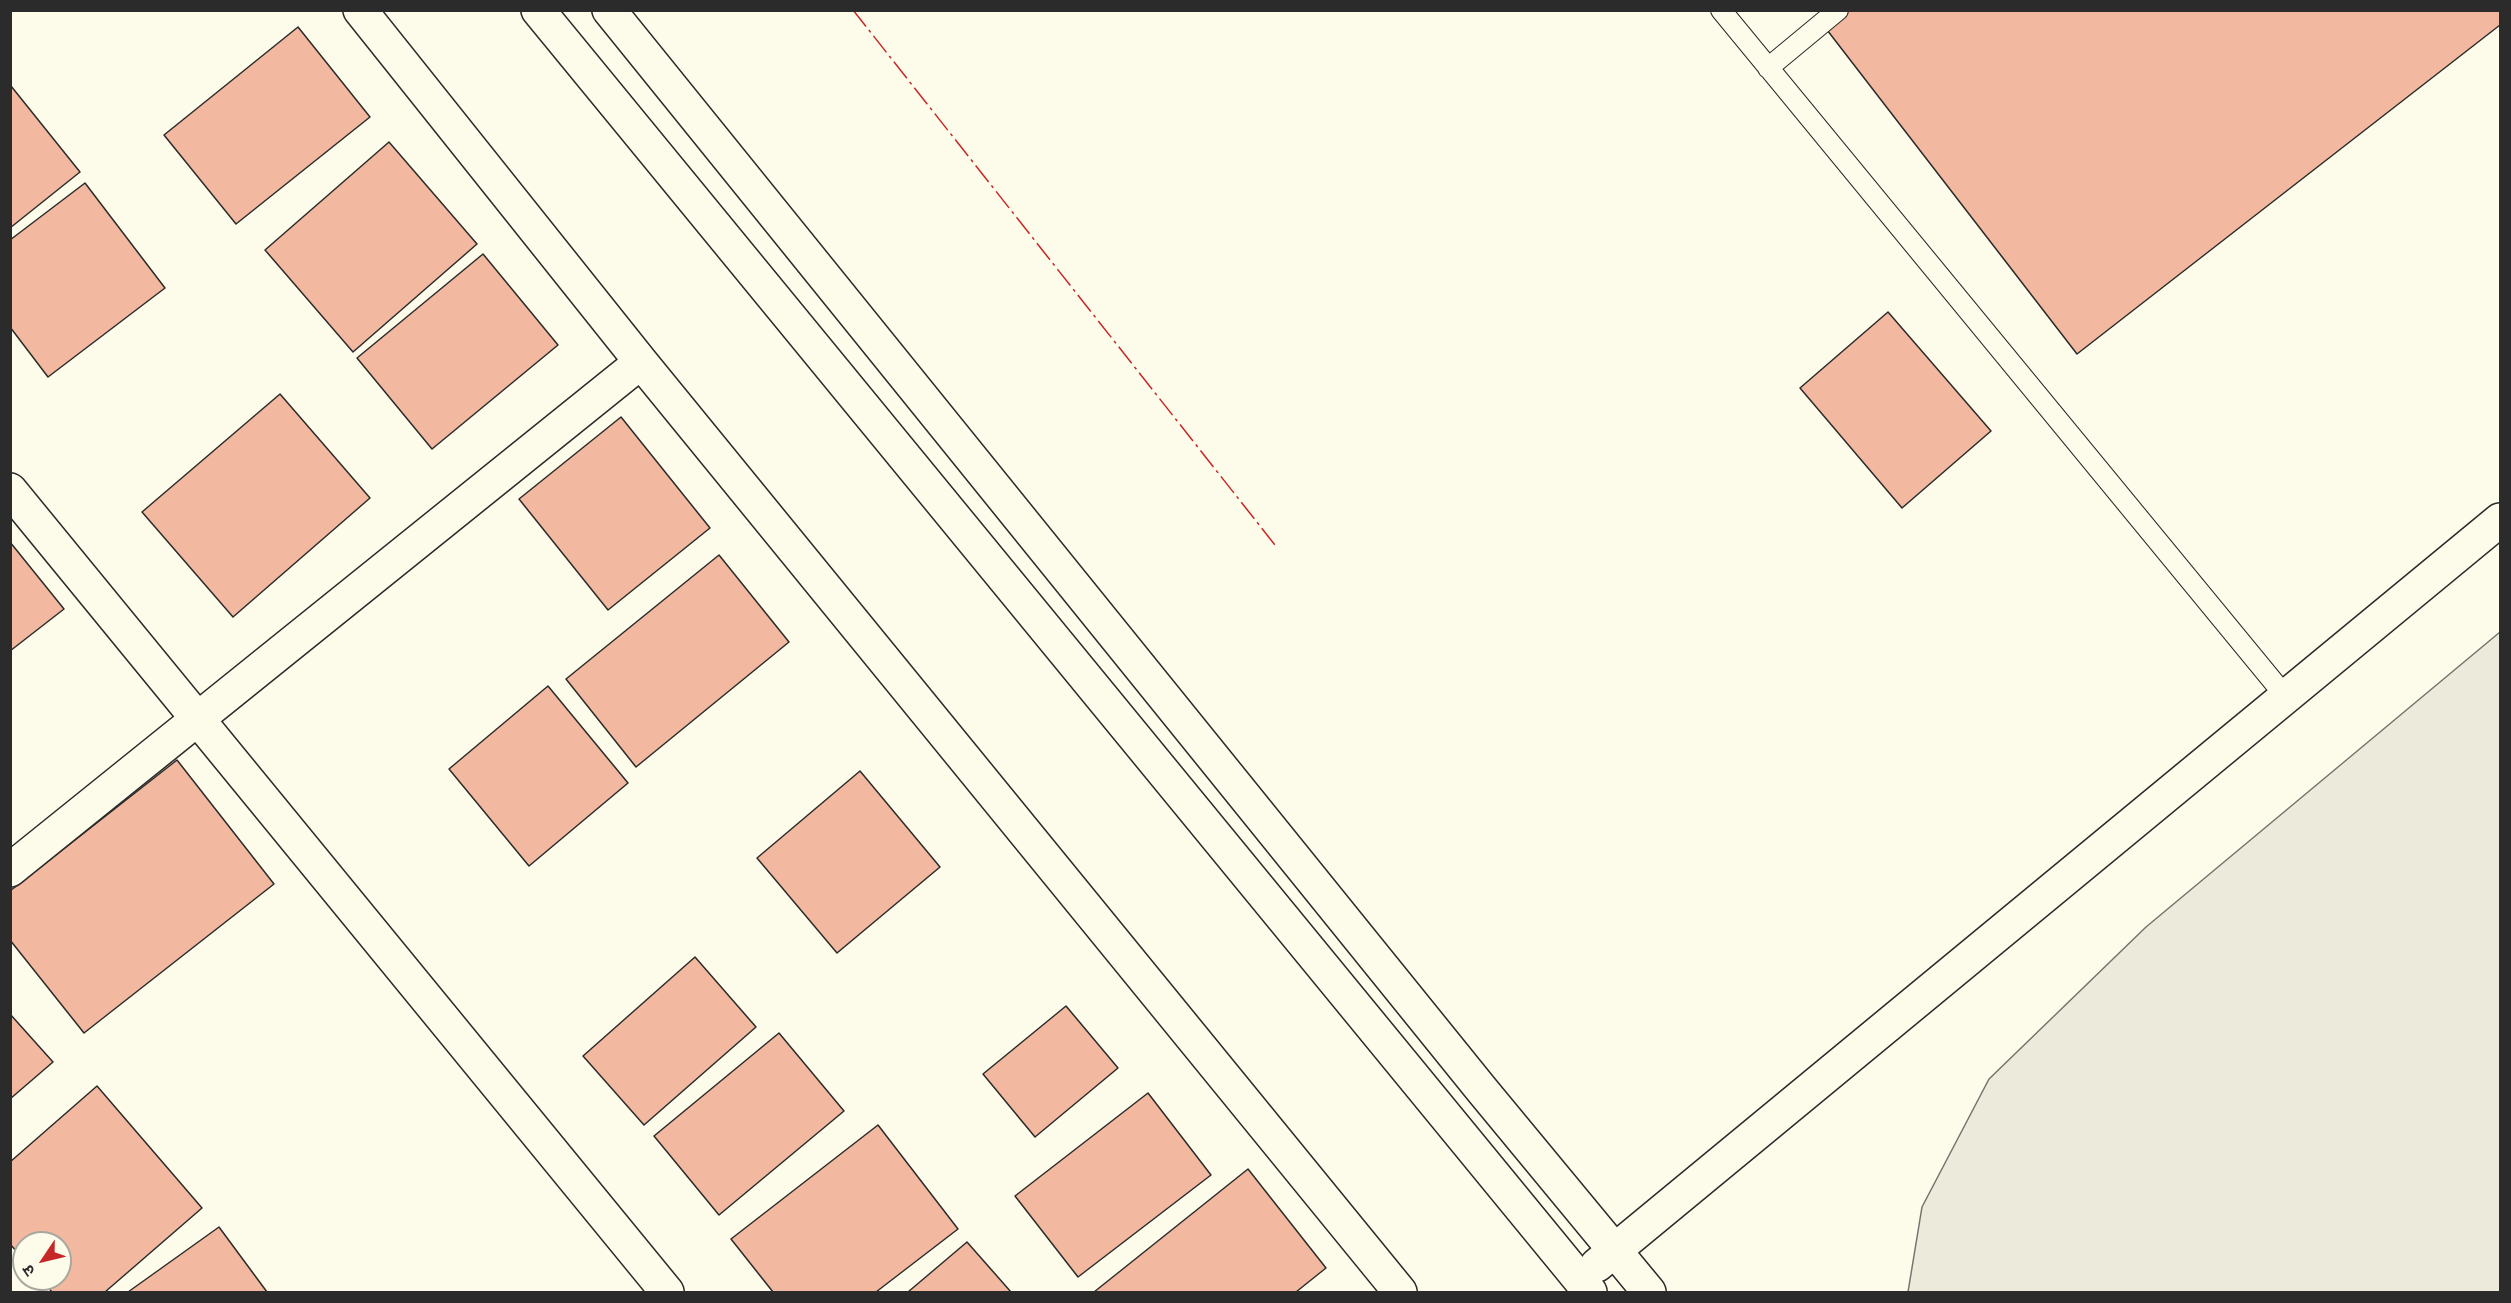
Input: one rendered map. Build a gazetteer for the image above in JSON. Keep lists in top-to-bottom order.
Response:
{
  "north": "bottom left"
}
